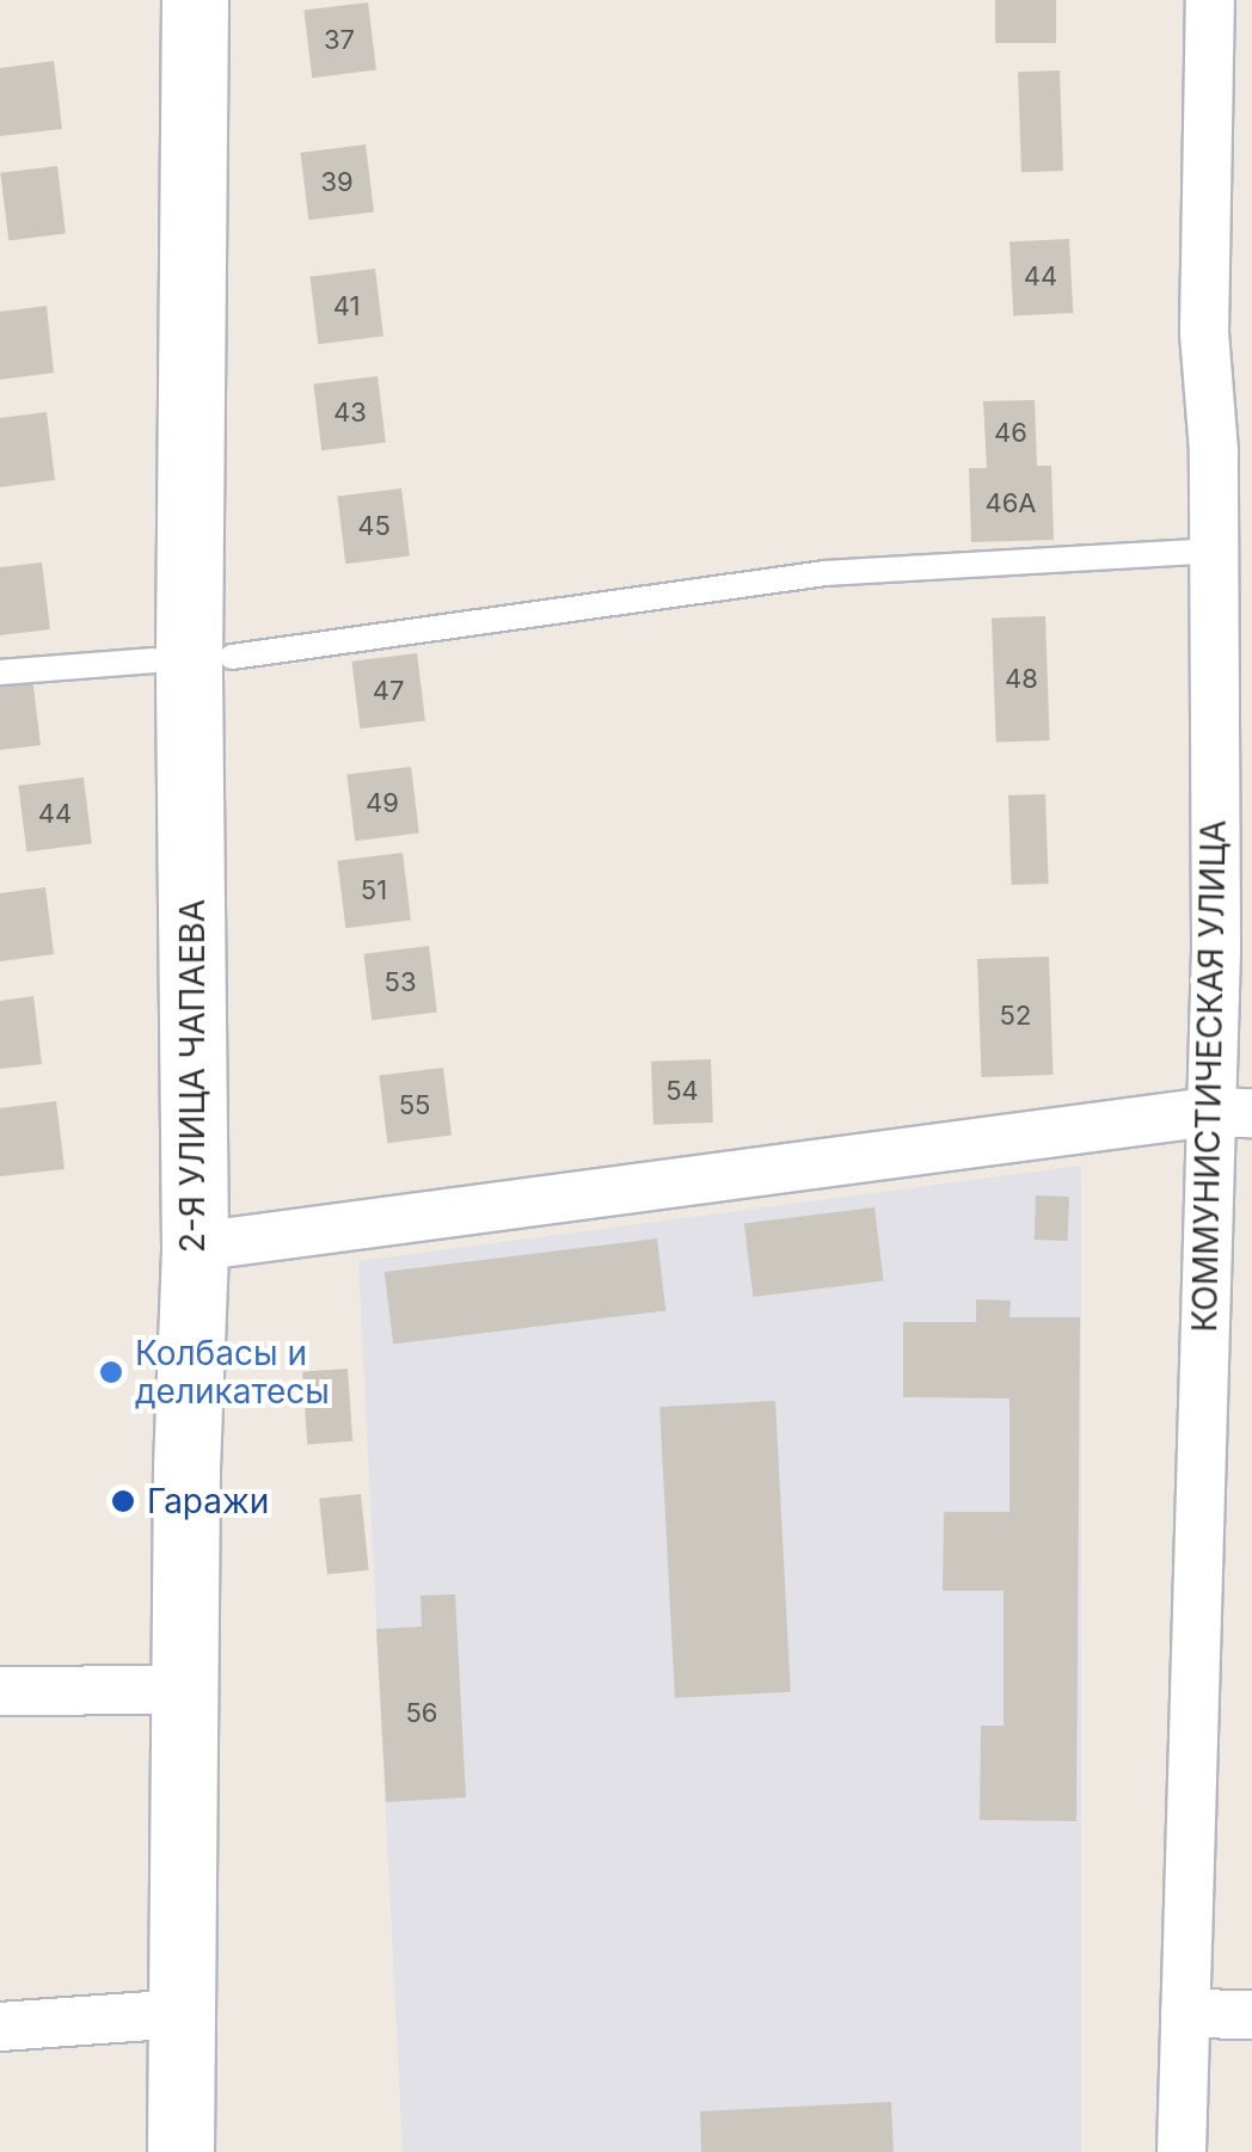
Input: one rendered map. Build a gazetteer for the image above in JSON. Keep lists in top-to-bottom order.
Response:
{
  "streets": {
    "main road": ["2-Я УЛИЦА ЧАПАЕВА"],
    "street": ["КОММУНИСТИЧЕСКАЯ УЛИЦА"]
  },
  "places": ["Колбасы и деликатесы", "Гаражи"],
  "house_numbers": [
    "37",
    "39",
    "44",
    "41",
    "43",
    "46",
    "46А",
    "45",
    "48",
    "47",
    "49",
    "44",
    "51",
    "53",
    "52",
    "54",
    "55",
    "56"
  ]
}
